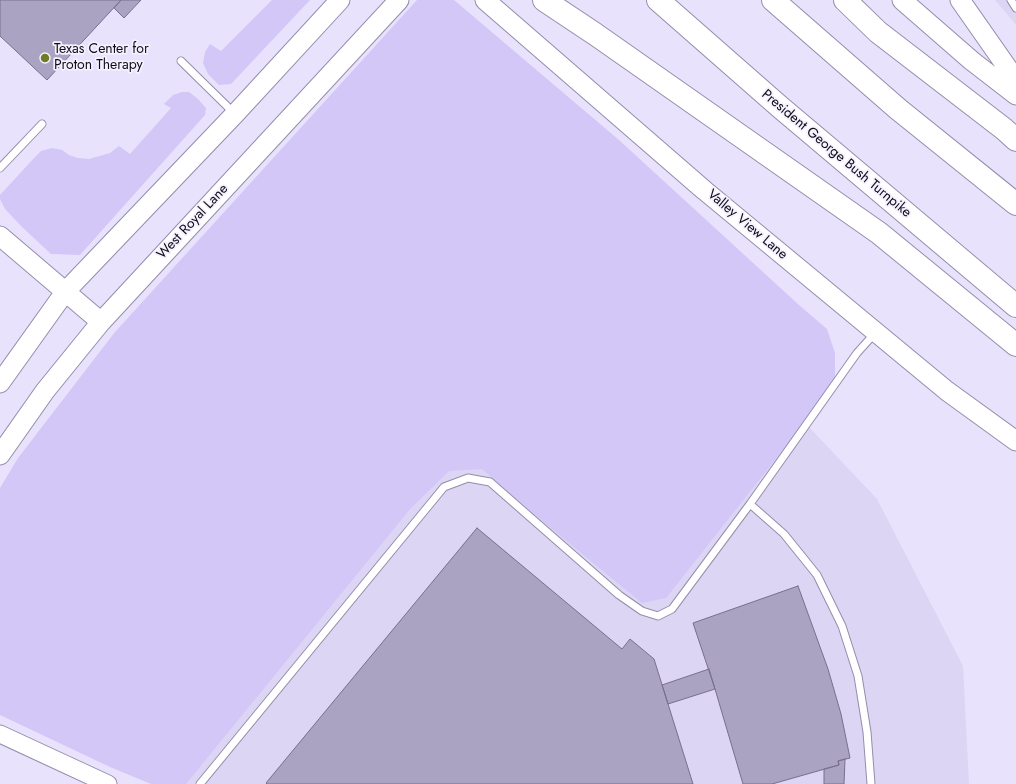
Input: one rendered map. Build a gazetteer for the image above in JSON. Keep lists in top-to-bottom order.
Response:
{
  "streets": {
    "highway": ["President George Bush Turnpike"],
    "main road": ["West Royal Lane", "Valley View Lane"]
  },
  "places": ["Texas Center for Proton Therapy"]
}
